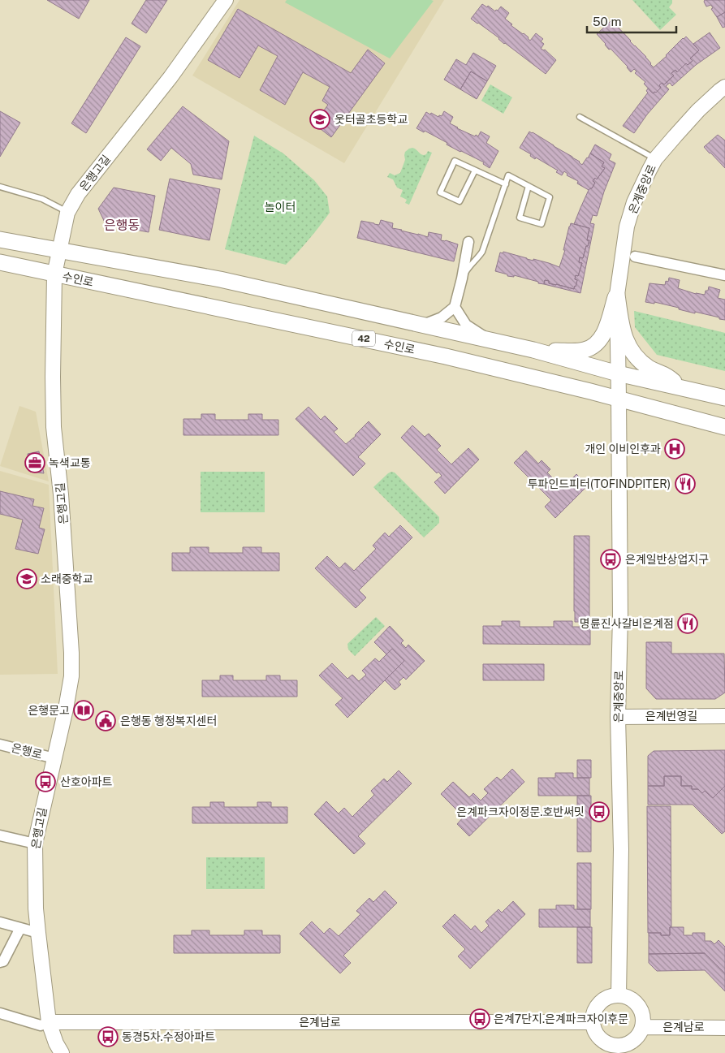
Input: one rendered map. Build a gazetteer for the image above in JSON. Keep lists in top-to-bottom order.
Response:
{
  "streets": {
    "main road": ["수인로", "42"],
    "street": [
      "은행고길",
      "은계중앙로",
      "은계번영길",
      "은행로",
      "은계남로"
    ]
  },
  "crossings": [
    ["은행고길", "수인로"],
    ["은행고길", "42"],
    ["은행고길", "은행로"],
    ["은행고길", "은계남로"],
    ["은계중앙로", "수인로"],
    ["은계중앙로", "42"],
    ["은계중앙로", "은계번영길"],
    ["은계중앙로", "은계남로"]
  ],
  "districts": ["은행동"],
  "parks": ["놀이터"],
  "places": {
    "school or university": ["웃터골초등학교", "소래중학교"],
    "hospital": ["개인 이비인후과"],
    "office": ["녹색교통"],
    "restaurant": ["투파인드피터(TOFINDPITER)", "명륜진사갈비은계점"],
    "bus stop": [
      "은계일반상업지구",
      "산호아파트",
      "은계파크자이정문.호반써밋",
      "은계7단지.은계파크자이후문",
      "동경5차.수정아파트"
    ],
    "library": ["은행문고"],
    "public building": ["은행동 행정복지센터"]
  },
  "scale_bar": "50 m"
}
